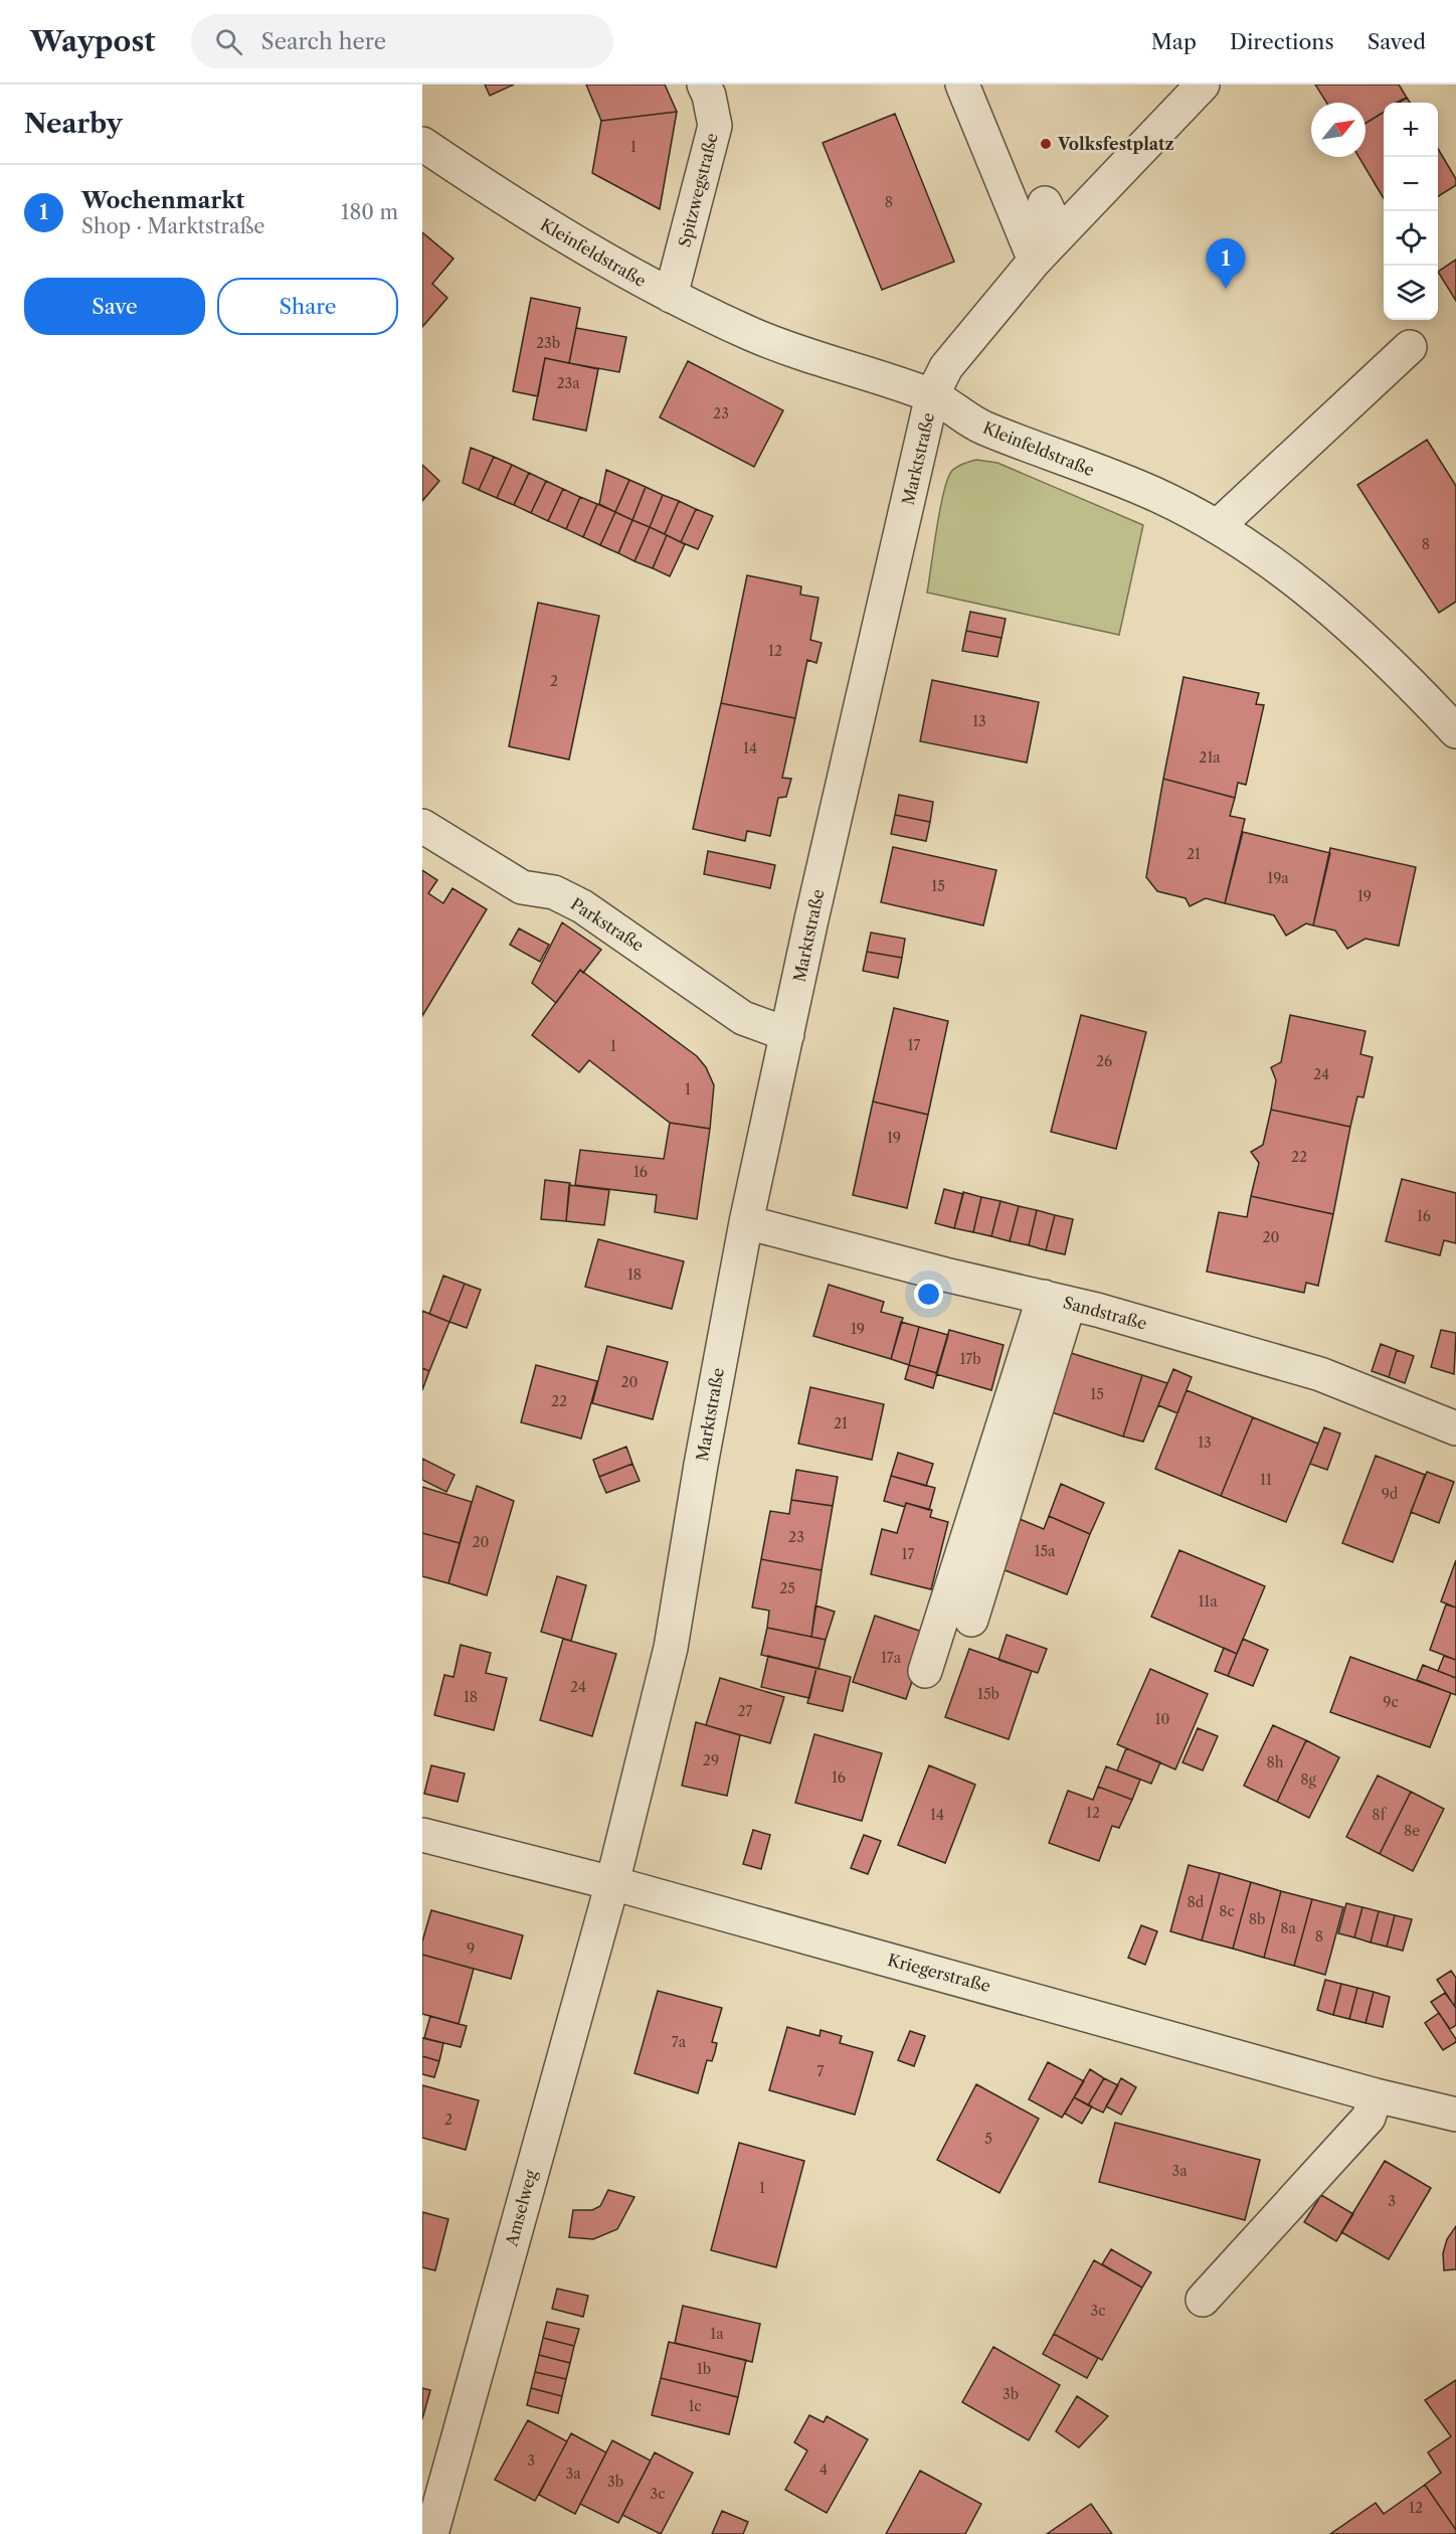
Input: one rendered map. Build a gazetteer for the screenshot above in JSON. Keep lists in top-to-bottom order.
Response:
{
  "streets": {
    "street": [
      "Spitzwegstraße",
      "Kleinfeldstraße",
      "Marktstraße",
      "Parkstraße",
      "Sandstraße",
      "Kriegerstraße",
      "Amselweg"
    ]
  },
  "crossings": [
    ["Spitzwegstraße", "Kleinfeldstraße"],
    ["Kleinfeldstraße", "Marktstraße"],
    ["Marktstraße", "Parkstraße"],
    ["Marktstraße", "Sandstraße"],
    ["Marktstraße", "Kriegerstraße"],
    ["Marktstraße", "Amselweg"],
    ["Kriegerstraße", "Amselweg"]
  ],
  "places": ["Volksfestplatz"],
  "house_numbers": [
    "1",
    "8",
    "23b",
    "23a",
    "23",
    "8",
    "12",
    "2",
    "13",
    "14",
    "21a",
    "21",
    "19a",
    "15",
    "19",
    "17",
    "1",
    "26",
    "24",
    "1",
    "19",
    "22",
    "16",
    "16",
    "20",
    "18",
    "19",
    "17b",
    "20",
    "15",
    "22",
    "21",
    "13",
    "11",
    "9d",
    "23",
    "20",
    "15a",
    "17",
    "25",
    "11a",
    "17a",
    "24",
    "15b",
    "18",
    "9c",
    "27",
    "10",
    "29",
    "8h",
    "16",
    "8g",
    "12",
    "14",
    "8f",
    "8e",
    "8d",
    "8c",
    "8b",
    "8a",
    "8",
    "9",
    "7a",
    "7",
    "2",
    "5",
    "3a",
    "1",
    "3",
    "3c",
    "1a",
    "1b",
    "3b",
    "1c",
    "3",
    "4",
    "3a",
    "3b",
    "3c",
    "12"
  ],
  "north": "top right",
  "page": {
    "header": "Waypost",
    "search": "Search here",
    "nav": ["Map", "Directions", "Saved"],
    "heading": "Nearby",
    "map_buttons": ["+", "−"],
    "list": [
      {
        "mark": "1",
        "name": "Wochenmarkt",
        "note": "Shop · Marktstraße",
        "value": "180 m"
      }
    ],
    "pins": "1",
    "buttons": ["Save", "Share"]
  }
}
